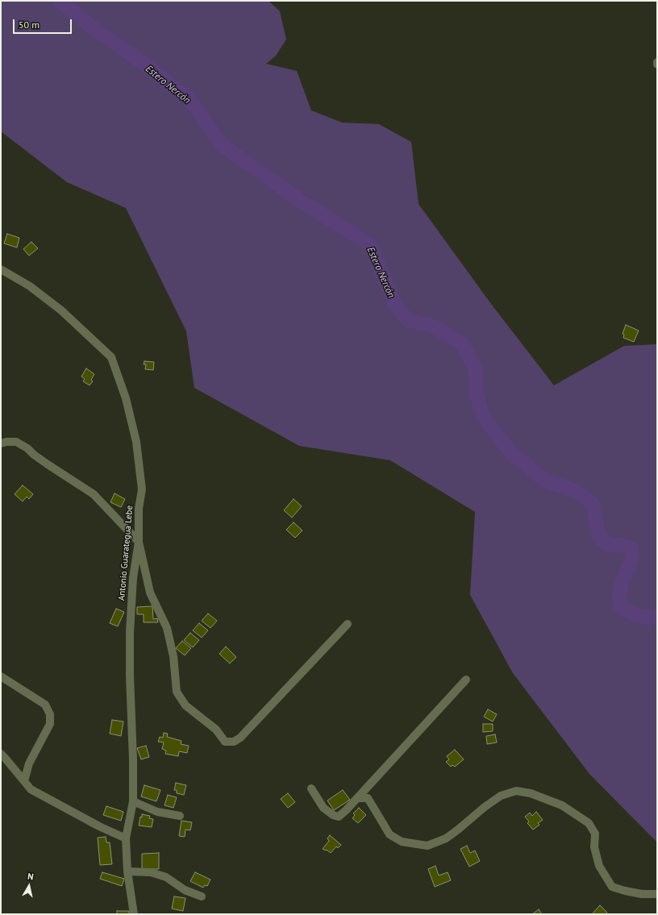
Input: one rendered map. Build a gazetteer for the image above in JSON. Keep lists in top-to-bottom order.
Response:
{
  "streets": {
    "street": ["Antonio Guarategua Lebe"]
  },
  "water": ["Estero Nercón"],
  "scale_bar": "50 m",
  "north": "top"
}
